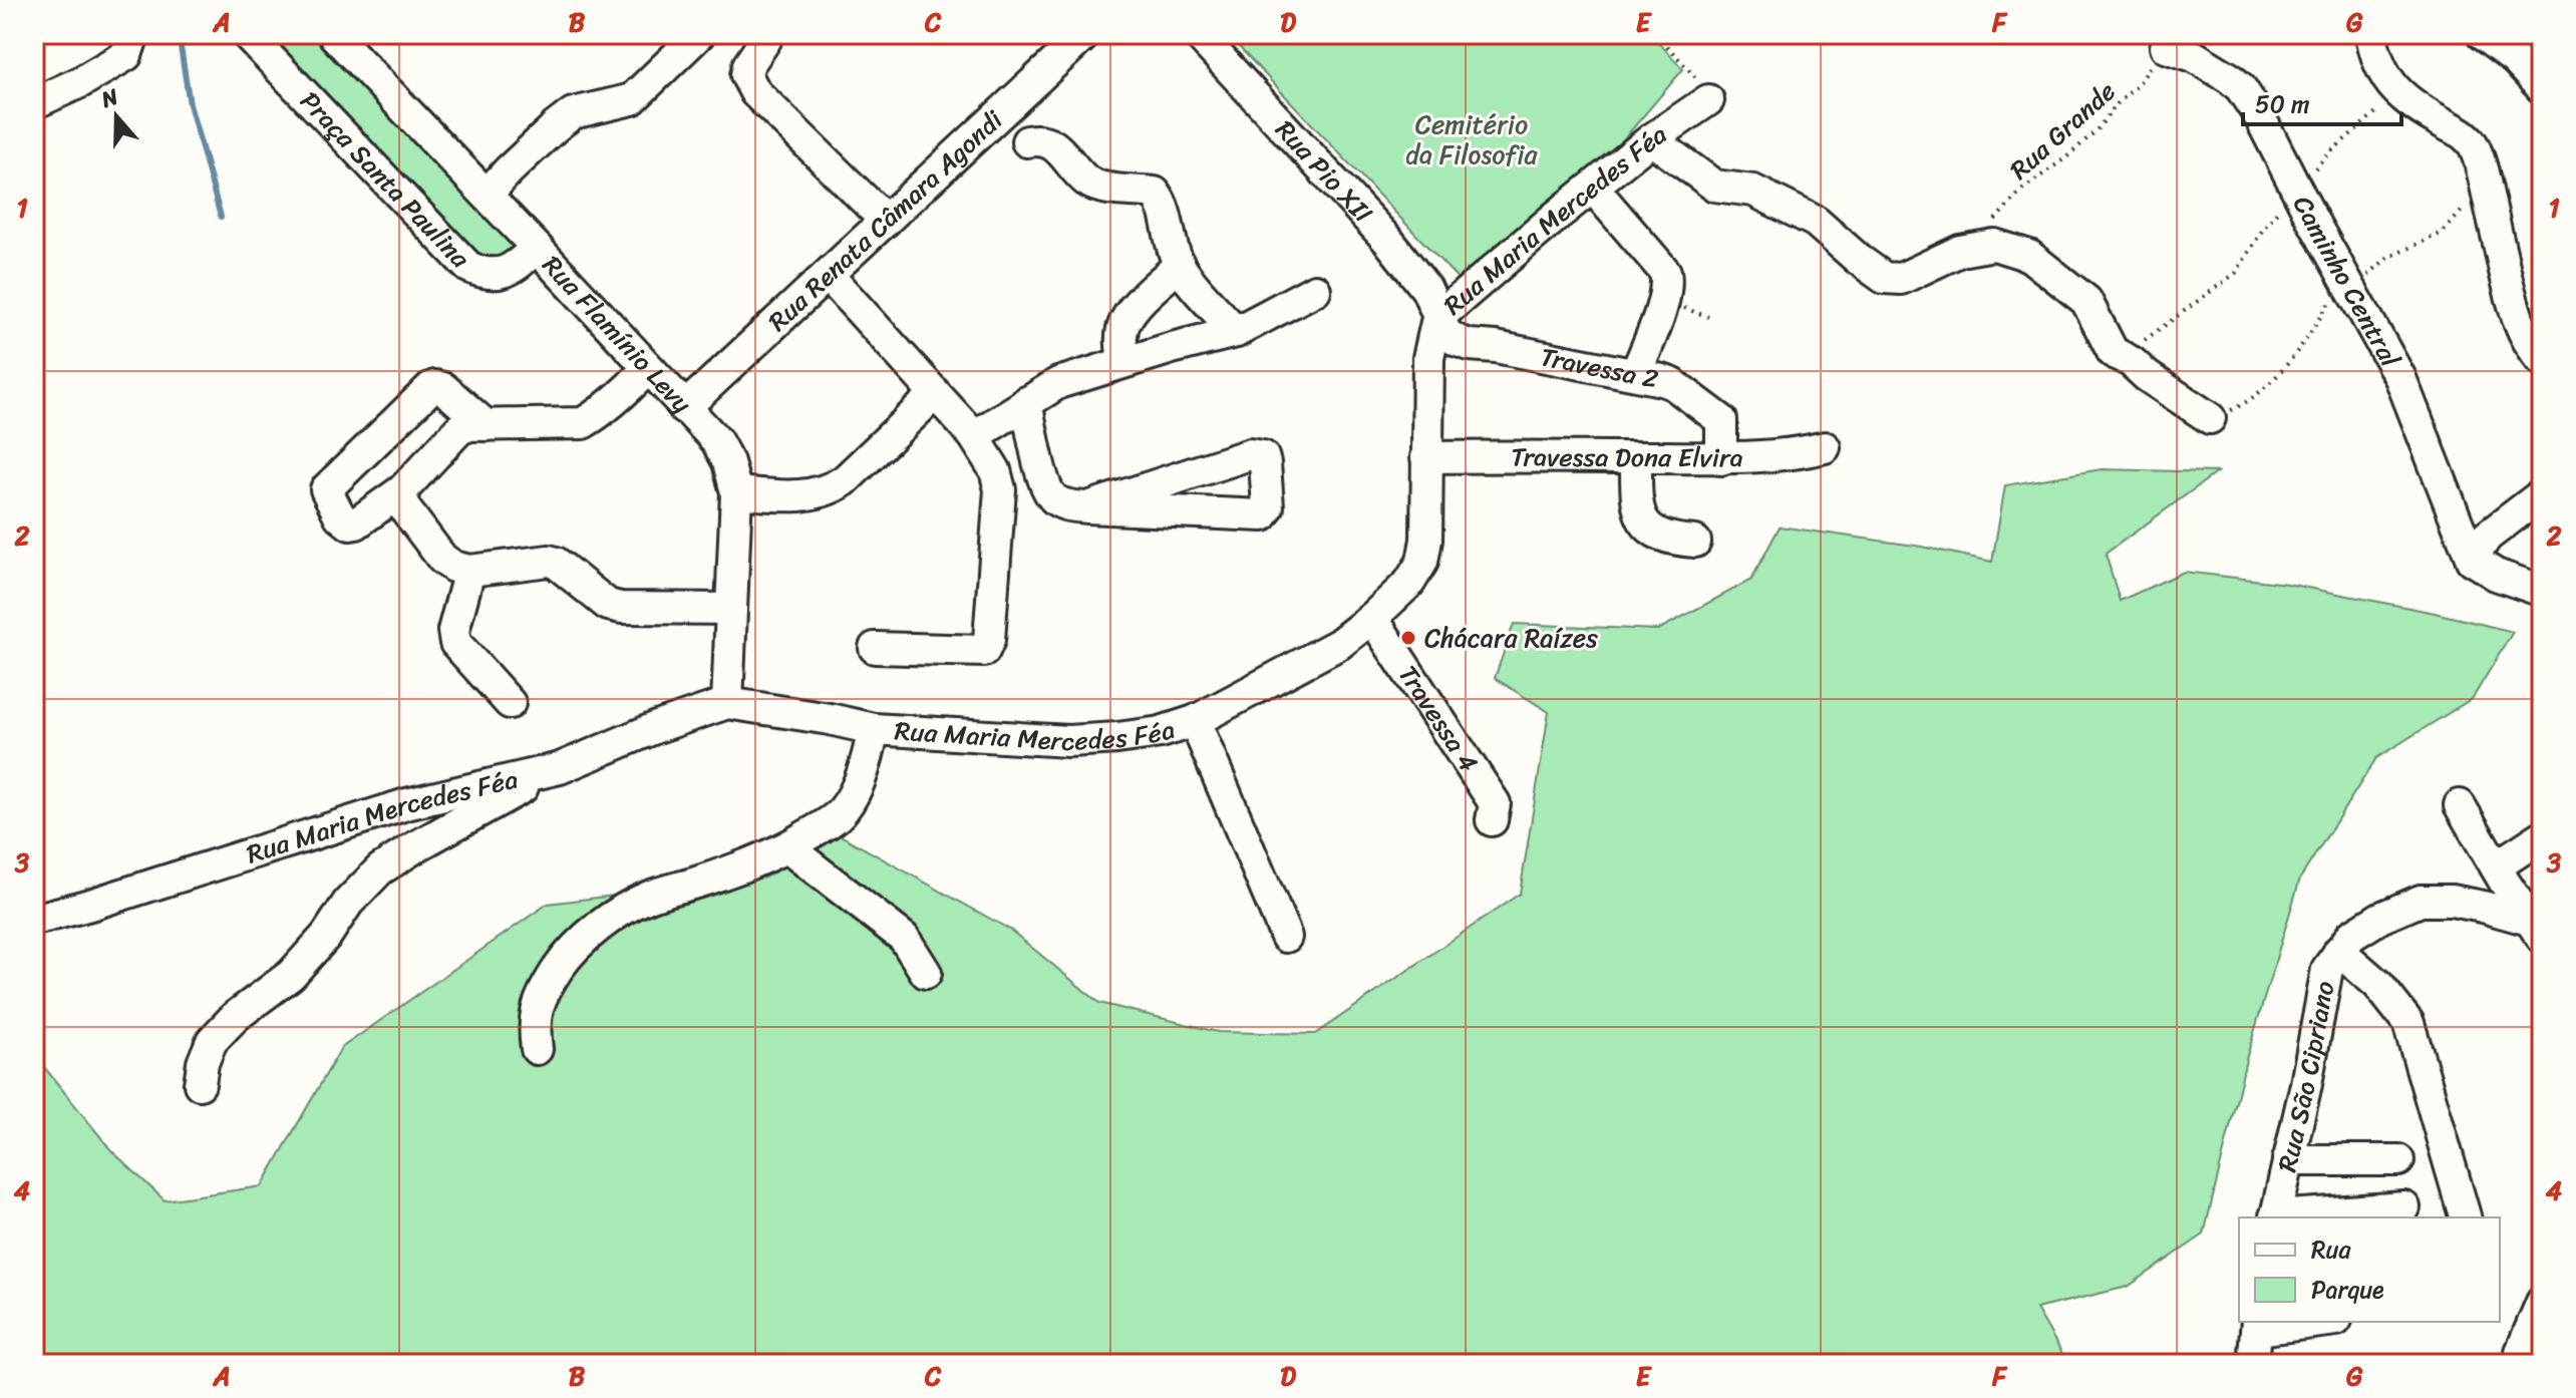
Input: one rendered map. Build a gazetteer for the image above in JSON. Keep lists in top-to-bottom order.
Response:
{
  "streets": {
    "street": [
      "Rua Pio XII",
      "Praça Santa Paulina",
      "Rua Maria Mercedes Féa",
      "Rua Renata Câmara Agondi",
      "Caminho Central",
      "Rua Flamínio Levy",
      "Travessa 2",
      "Travessa Dona Elvira",
      "Travessa 4",
      "Rua São Cipriano"
    ],
    "path": ["Rua Grande"]
  },
  "crossings": [
    ["Rua Grande", "Caminho Central"],
    ["Rua Pio XII", "Rua Maria Mercedes Féa"],
    ["Rua Pio XII", "Travessa 2"],
    ["Praça Santa Paulina", "Rua Flamínio Levy"],
    ["Rua Maria Mercedes Féa", "Rua Flamínio Levy"],
    ["Rua Maria Mercedes Féa", "Travessa 2"],
    ["Rua Maria Mercedes Féa", "Travessa Dona Elvira"],
    ["Rua Maria Mercedes Féa", "Travessa 4"],
    ["Rua Renata Câmara Agondi", "Rua Flamínio Levy"],
    ["Travessa 2", "Travessa Dona Elvira"]
  ],
  "parks": ["Cemitério da Filosofia"],
  "places": ["Chácara Raízes"],
  "legend": ["Rua", "Parque"],
  "scale_bar": "50 m",
  "north": "top",
  "grid": {
    "columns": [
      "A",
      "B",
      "C",
      "D",
      "E",
      "F",
      "G"
    ],
    "rows": [
      "1",
      "2",
      "3",
      "4"
    ]
  }
}
